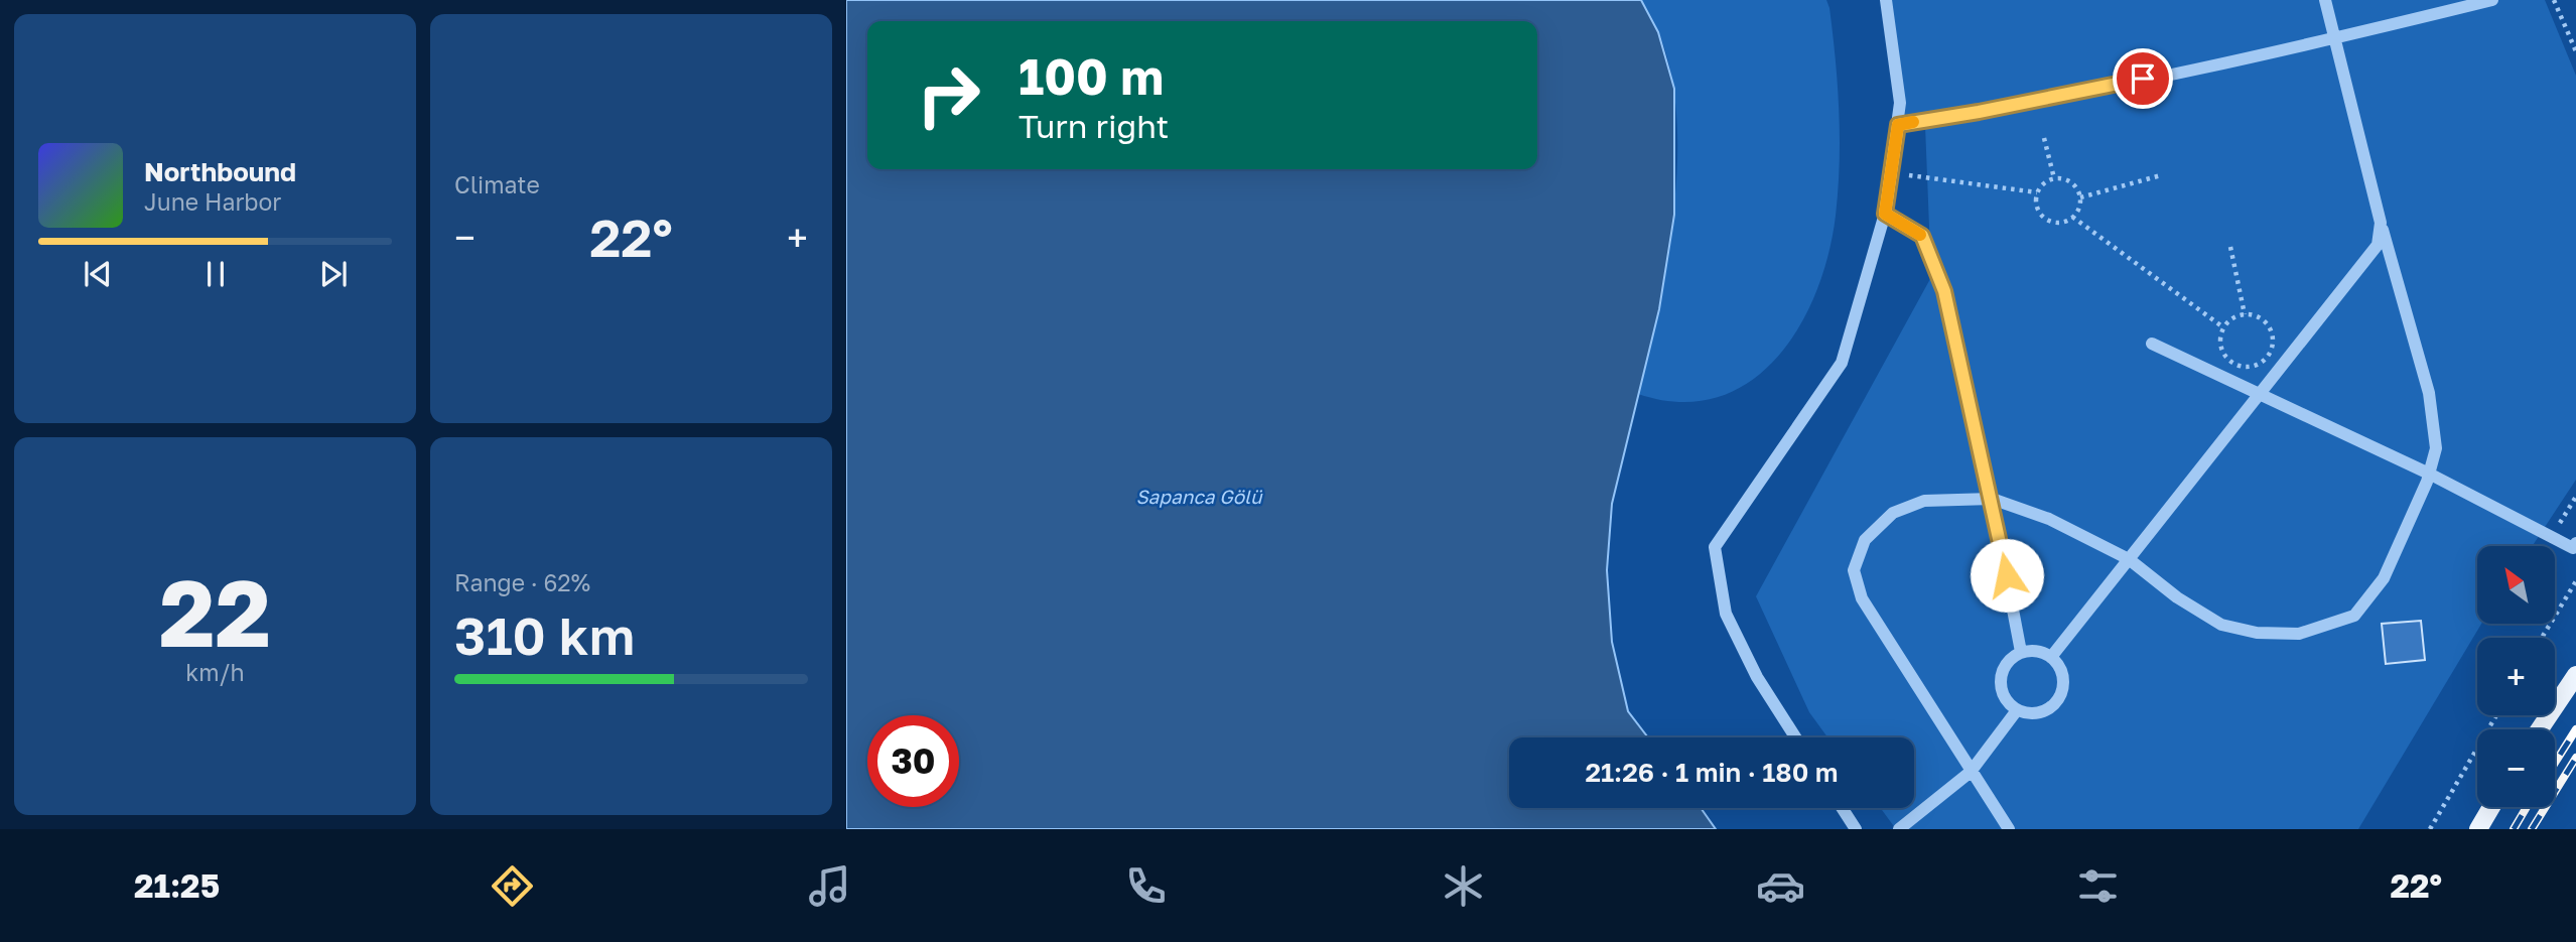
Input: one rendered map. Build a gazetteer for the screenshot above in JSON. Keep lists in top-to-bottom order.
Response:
{
  "water": ["Sapanca Gölü"],
  "north": "top left",
  "page": {
    "tile": [
      "Climate",
      ["22", "km/h"],
      ["Range · 62%", "310 km"]
    ],
    "turn": ["100 m", "Turn right"],
    "song": ["Northbound", "June Harbor"],
    "heat": ["−", "22°", "+"],
    "map_buttons": ["+", "−"],
    "limit": "30",
    "trip": "21:26 · 1 min · 180 m",
    "tabs": ["21:25", "22°"]
  }
}
